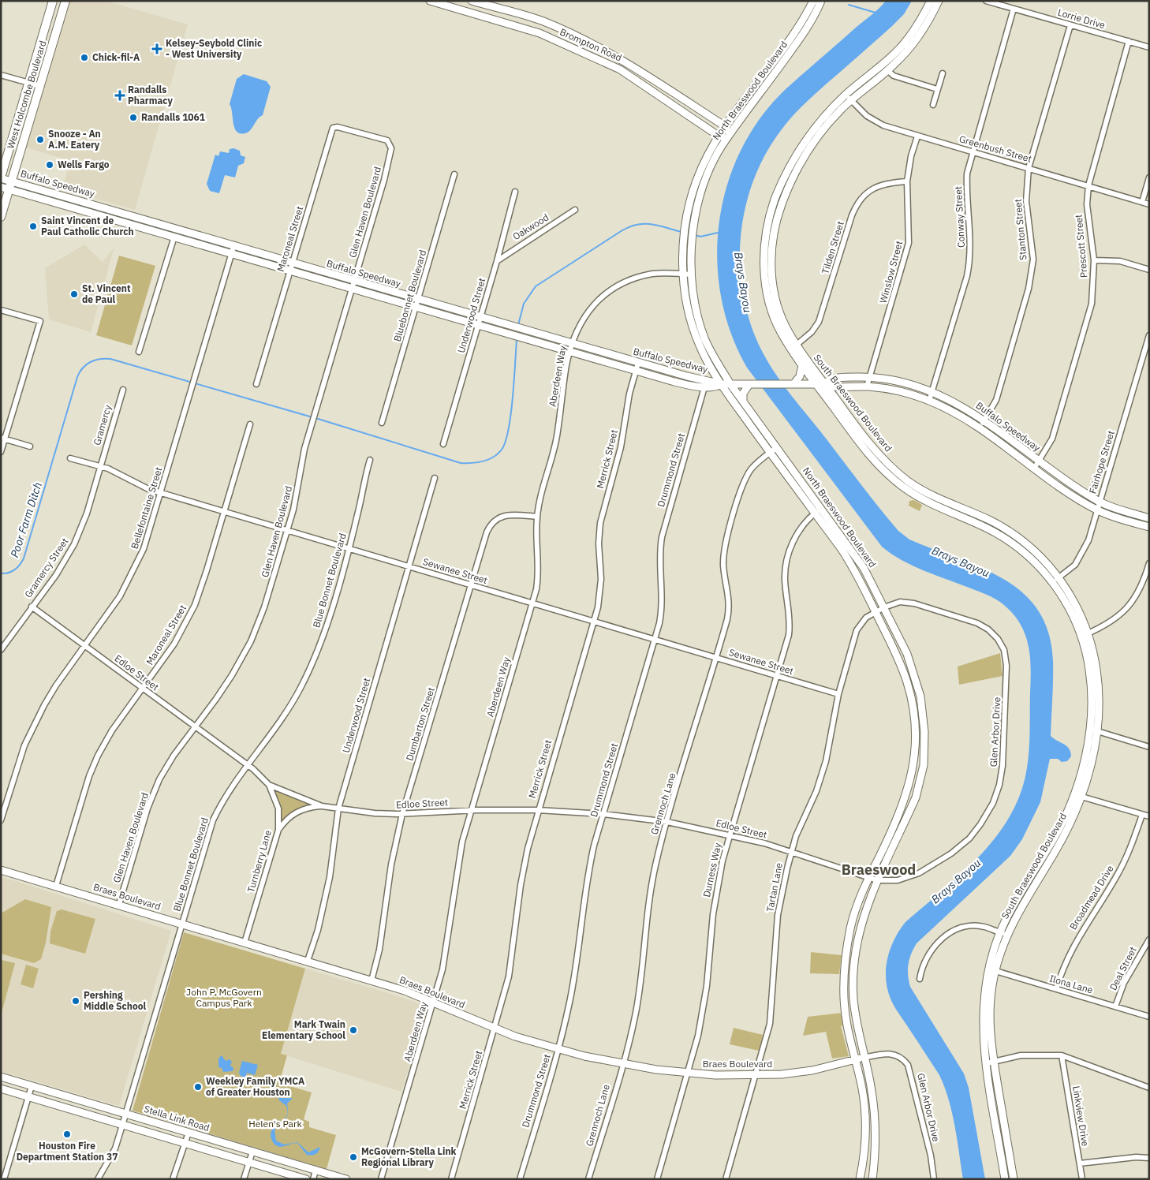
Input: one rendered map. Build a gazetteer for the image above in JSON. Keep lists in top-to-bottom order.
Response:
{
  "streets": {
    "main road": [
      "Brompton Road",
      "North Braeswood Boulevard",
      "West Holcombe Boulevard",
      "Buffalo Speedway",
      "South Braeswood Boulevard",
      "Braes Boulevard",
      "Stella Link Road"
    ],
    "street": [
      "Lorrie Drive",
      "Greenbush Street",
      "Glen Haven Boulevard",
      "Conway Street",
      "Oakwood",
      "Stanton Street",
      "Maroneal Street",
      "Prescott Street",
      "Tilden Street",
      "Winslow Street",
      "Bluebonnet Boulevard",
      "Underwood Street",
      "Aberdeen Way",
      "Gramercy",
      "Merrick Street",
      "Fairhope Street",
      "Drummond Street",
      "Bellefontaine Street",
      "Gramercy Street",
      "Sewanee Street",
      "Blue Bonnet Boulevard",
      "Edloe Street",
      "Dumbarton Street",
      "Glen Arbor Drive",
      "Grennoch Lane",
      "Turnberry Lane",
      "Durness Way",
      "Tartan Lane",
      "Broadmead Drive",
      "Deal Street",
      "Ilona Lane",
      "Linkview Drive"
    ]
  },
  "crossings": [
    ["Lorrie Drive", "Conway Street"],
    ["Lorrie Drive", "Stanton Street"],
    ["Lorrie Drive", "Prescott Street"],
    ["Brompton Road", "North Braeswood Boulevard"],
    ["North Braeswood Boulevard", "Buffalo Speedway"],
    ["North Braeswood Boulevard", "Aberdeen Way"],
    ["North Braeswood Boulevard", "Edloe Street"],
    ["North Braeswood Boulevard", "Glen Arbor Drive"],
    ["North Braeswood Boulevard", "Grennoch Lane"],
    ["North Braeswood Boulevard", "Durness Way"],
    ["North Braeswood Boulevard", "Tartan Lane"],
    ["North Braeswood Boulevard", "Braes Boulevard"],
    ["West Holcombe Boulevard", "Buffalo Speedway"],
    ["Greenbush Street", "Conway Street"],
    ["Greenbush Street", "Stanton Street"],
    ["Greenbush Street", "Prescott Street"],
    ["Greenbush Street", "Winslow Street"],
    ["Greenbush Street", "South Braeswood Boulevard"],
    ["Buffalo Speedway", "Glen Haven Boulevard"],
    ["Buffalo Speedway", "Conway Street"],
    ["Buffalo Speedway", "Stanton Street"],
    ["Buffalo Speedway", "Maroneal Street"],
    ["Buffalo Speedway", "Prescott Street"],
    ["Buffalo Speedway", "Winslow Street"],
    ["Buffalo Speedway", "Bluebonnet Boulevard"],
    ["Buffalo Speedway", "Underwood Street"],
    ["Buffalo Speedway", "Aberdeen Way"],
    ["Buffalo Speedway", "South Braeswood Boulevard"],
    ["Buffalo Speedway", "Merrick Street"],
    ["Buffalo Speedway", "Fairhope Street"],
    ["Buffalo Speedway", "Drummond Street"],
    ["Buffalo Speedway", "Bellefontaine Street"],
    ["Glen Haven Boulevard", "Maroneal Street"],
    ["Glen Haven Boulevard", "Sewanee Street"],
    ["Glen Haven Boulevard", "Edloe Street"],
    ["Glen Haven Boulevard", "Braes Boulevard"],
    ["Oakwood", "Underwood Street"],
    ["Maroneal Street", "Sewanee Street"],
    ["Maroneal Street", "Edloe Street"],
    ["Maroneal Street", "Braes Boulevard"],
    ["Tilden Street", "Winslow Street"],
    ["Tilden Street", "South Braeswood Boulevard"],
    ["Underwood Street", "Sewanee Street"],
    ["Underwood Street", "Edloe Street"],
    ["Underwood Street", "Braes Boulevard"],
    ["Aberdeen Way", "Sewanee Street"],
    ["Aberdeen Way", "Edloe Street"],
    ["Aberdeen Way", "Dumbarton Street"],
    ["Aberdeen Way", "Braes Boulevard"],
    ["South Braeswood Boulevard", "Fairhope Street"],
    ["South Braeswood Boulevard", "Ilona Lane"],
    ["Gramercy", "Gramercy Street"],
    ["Gramercy", "Sewanee Street"],
    ["Merrick Street", "Sewanee Street"],
    ["Merrick Street", "Edloe Street"],
    ["Merrick Street", "Braes Boulevard"],
    ["Drummond Street", "Sewanee Street"],
    ["Drummond Street", "Edloe Street"],
    ["Drummond Street", "Braes Boulevard"],
    ["Bellefontaine Street", "Sewanee Street"],
    ["Bellefontaine Street", "Edloe Street"],
    ["Gramercy Street", "Sewanee Street"],
    ["Gramercy Street", "Edloe Street"],
    ["Sewanee Street", "Blue Bonnet Boulevard"],
    ["Sewanee Street", "Dumbarton Street"],
    ["Sewanee Street", "Grennoch Lane"],
    ["Sewanee Street", "Durness Way"],
    ["Sewanee Street", "Tartan Lane"],
    ["Blue Bonnet Boulevard", "Edloe Street"],
    ["Blue Bonnet Boulevard", "Braes Boulevard"],
    ["Blue Bonnet Boulevard", "Stella Link Road"],
    ["Edloe Street", "Dumbarton Street"],
    ["Edloe Street", "Glen Arbor Drive"],
    ["Edloe Street", "Grennoch Lane"],
    ["Edloe Street", "Turnberry Lane"],
    ["Edloe Street", "Durness Way"],
    ["Edloe Street", "Tartan Lane"],
    ["Dumbarton Street", "Braes Boulevard"],
    ["Glen Arbor Drive", "Tartan Lane"],
    ["Glen Arbor Drive", "Braes Boulevard"],
    ["Grennoch Lane", "Braes Boulevard"],
    ["Turnberry Lane", "Braes Boulevard"],
    ["Durness Way", "Braes Boulevard"],
    ["Tartan Lane", "Braes Boulevard"],
    ["Broadmead Drive", "Ilona Lane"],
    ["Deal Street", "Ilona Lane"]
  ],
  "districts": ["Braeswood"],
  "water": ["Brays Bayou", "Poor Farm Ditch"],
  "parks": ["John P. McGovern Campus Park", "Helen's Park"],
  "places": {
    "health": ["Kelsey-Seybold Clinic - West University", "Randalls Pharmacy"],
    "other": [
      "Chick-fil-A",
      "Randalls 1061",
      "Snooze - An A.M. Eatery",
      "Wells Fargo",
      "Saint Vincent de Paul Catholic Church",
      "St. Vincent de Paul",
      "Pershing Middle School",
      "Mark Twain Elementary School",
      "Weekley Family YMCA of Greater Houston",
      "Houston Fire Department Station 37",
      "McGovern-Stella Link Regional Library"
    ]
  }
}
